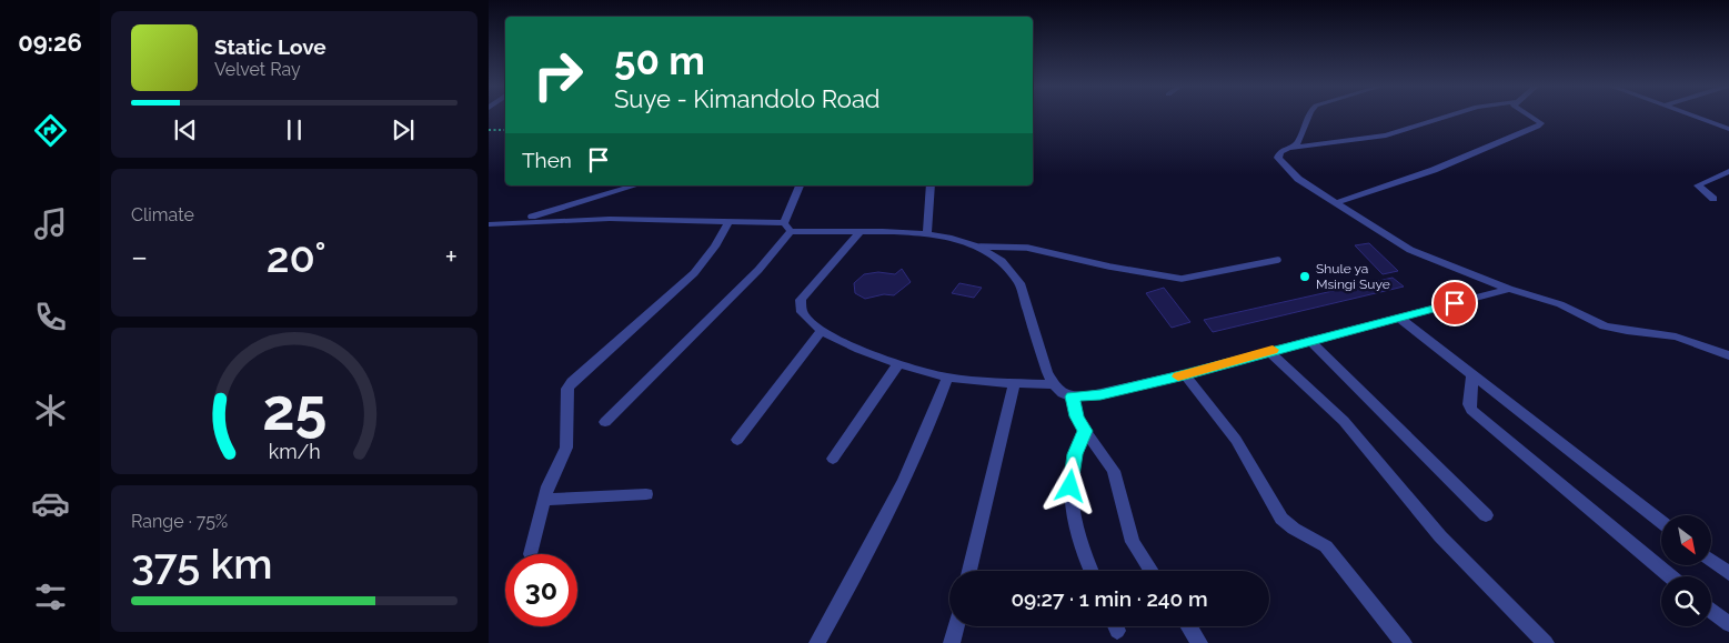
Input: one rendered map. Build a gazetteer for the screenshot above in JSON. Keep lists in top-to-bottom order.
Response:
{
  "places": ["Shule ya Msingi Suye"],
  "north": "bottom right",
  "page": {
    "tabs": "09:26",
    "turn": ["50 m", "Suye - Kimandolo Road"],
    "song": ["Static Love", "Velvet Ray"],
    "then": "Then",
    "tile": [
      "Climate",
      ["Range · 75%", "375 km"]
    ],
    "heat": ["−", "20°", "+"],
    "limit": "30",
    "trip": "09:27 · 1 min · 240 m",
    "gauge": ["25", "km/h"]
  }
}
